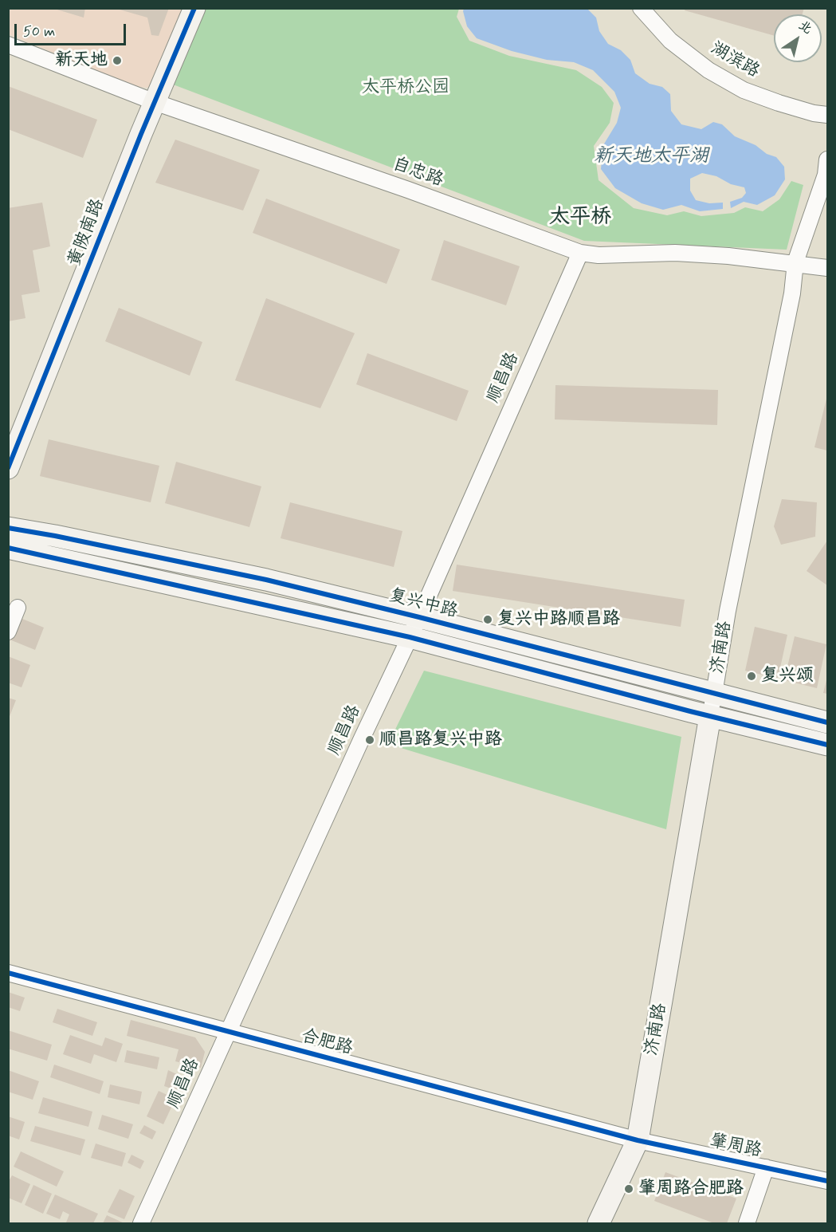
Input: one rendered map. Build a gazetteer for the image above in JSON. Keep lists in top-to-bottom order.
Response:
{
  "streets": {
    "main road": ["黄陂南路", "复兴中路", "济南路"],
    "street": [
      "湖滨路",
      "自忠路",
      "顺昌路",
      "合肥路",
      "肇周路"
    ]
  },
  "crossings": [
    ["自忠路", "黄陂南路"],
    ["自忠路", "顺昌路"],
    ["自忠路", "济南路"],
    ["顺昌路", "复兴中路"],
    ["顺昌路", "合肥路"],
    ["复兴中路", "济南路"],
    ["济南路", "合肥路"],
    ["济南路", "肇周路"],
    ["合肥路", "肇周路"]
  ],
  "districts": ["太平桥"],
  "water": ["新天地太平湖"],
  "parks": ["太平桥公园"],
  "places": [
    "新天地",
    "复兴中路顺昌路",
    "复兴颂",
    "顺昌路复兴中路",
    "肇周路合肥路"
  ],
  "scale_bar": "50 m",
  "north": "top right"
}
